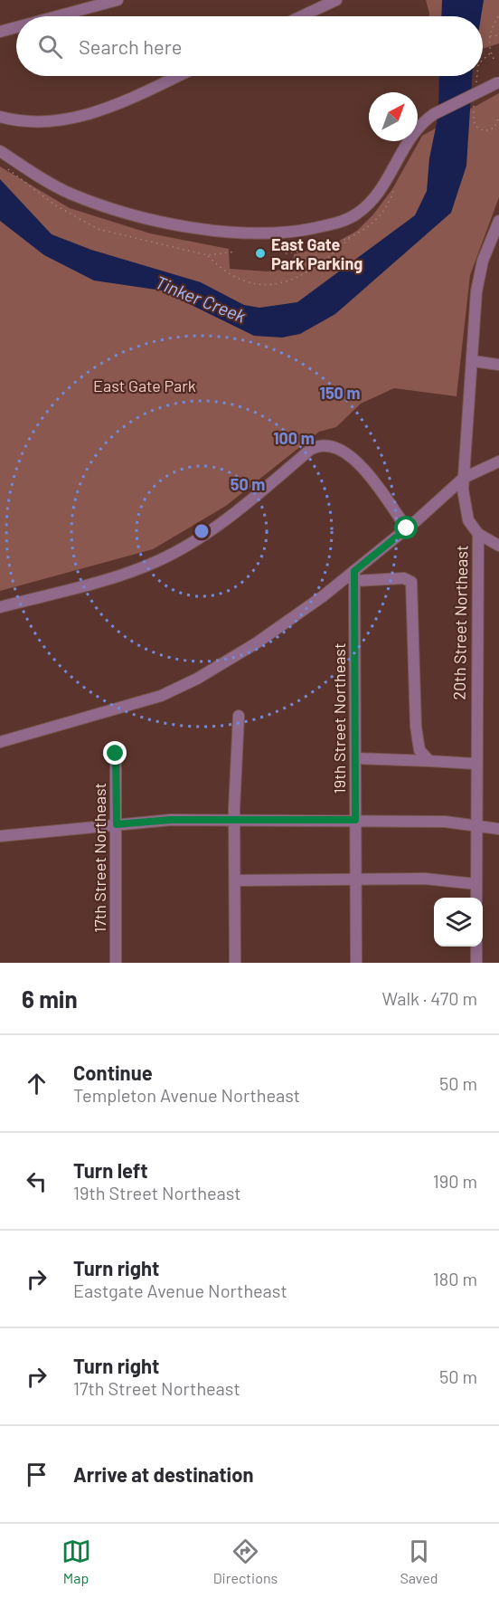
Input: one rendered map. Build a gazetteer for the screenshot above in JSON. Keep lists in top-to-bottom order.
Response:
{
  "streets": {
    "street": ["20th Street Northeast", "19th Street Northeast", "17th Street Northeast"]
  },
  "water": ["Tinker Creek"],
  "parks": ["East Gate Park"],
  "places": ["East Gate Park Parking"],
  "north": "top right",
  "page": {
    "search": "Search here",
    "heading": ["6 min", "Walk · 470 m"],
    "list": [
      ["Continue", "Templeton Avenue Northeast", "50 m"],
      ["Turn left", "19th Street Northeast", "190 m"],
      ["Turn right", "Eastgate Avenue Northeast", "180 m"],
      ["Turn right", "17th Street Northeast", "50 m"],
      "Arrive at destination"
    ],
    "nav": ["Map", "Directions", "Saved"]
  },
  "rings": ["150 m", "100 m", "50 m"]
}
